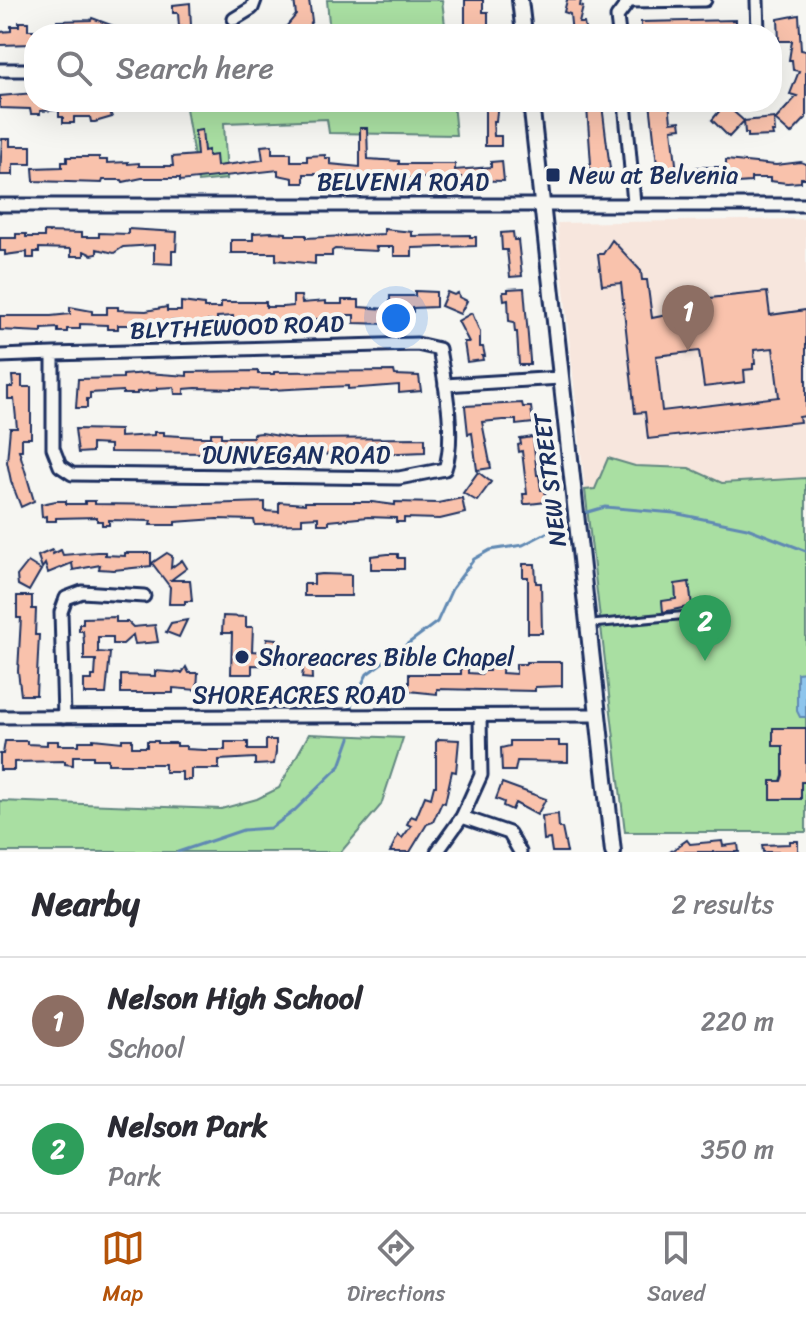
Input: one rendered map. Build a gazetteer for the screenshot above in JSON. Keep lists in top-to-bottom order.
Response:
{
  "streets": {
    "main road": ["NEW STREET"],
    "street": [
      "BELVENIA ROAD",
      "BLYTHEWOOD ROAD",
      "DUNVEGAN ROAD",
      "SHOREACRES ROAD"
    ]
  },
  "crossings": [
    ["BELVENIA ROAD", "NEW STREET"],
    ["BLYTHEWOOD ROAD", "DUNVEGAN ROAD"],
    ["NEW STREET", "SHOREACRES ROAD"]
  ],
  "places": {
    "transit": ["New at Belvenia"],
    "other": ["Shoreacres Bible Chapel"]
  },
  "page": {
    "search": "Search here",
    "pins": ["1", "2"],
    "heading": ["Nearby", "2 results"],
    "list": [
      {
        "mark": "1",
        "name": "Nelson High School",
        "note": "School",
        "value": "220 m"
      },
      {
        "mark": "2",
        "name": "Nelson Park",
        "note": "Park",
        "value": "350 m"
      }
    ],
    "nav": ["Map", "Directions", "Saved"]
  }
}
